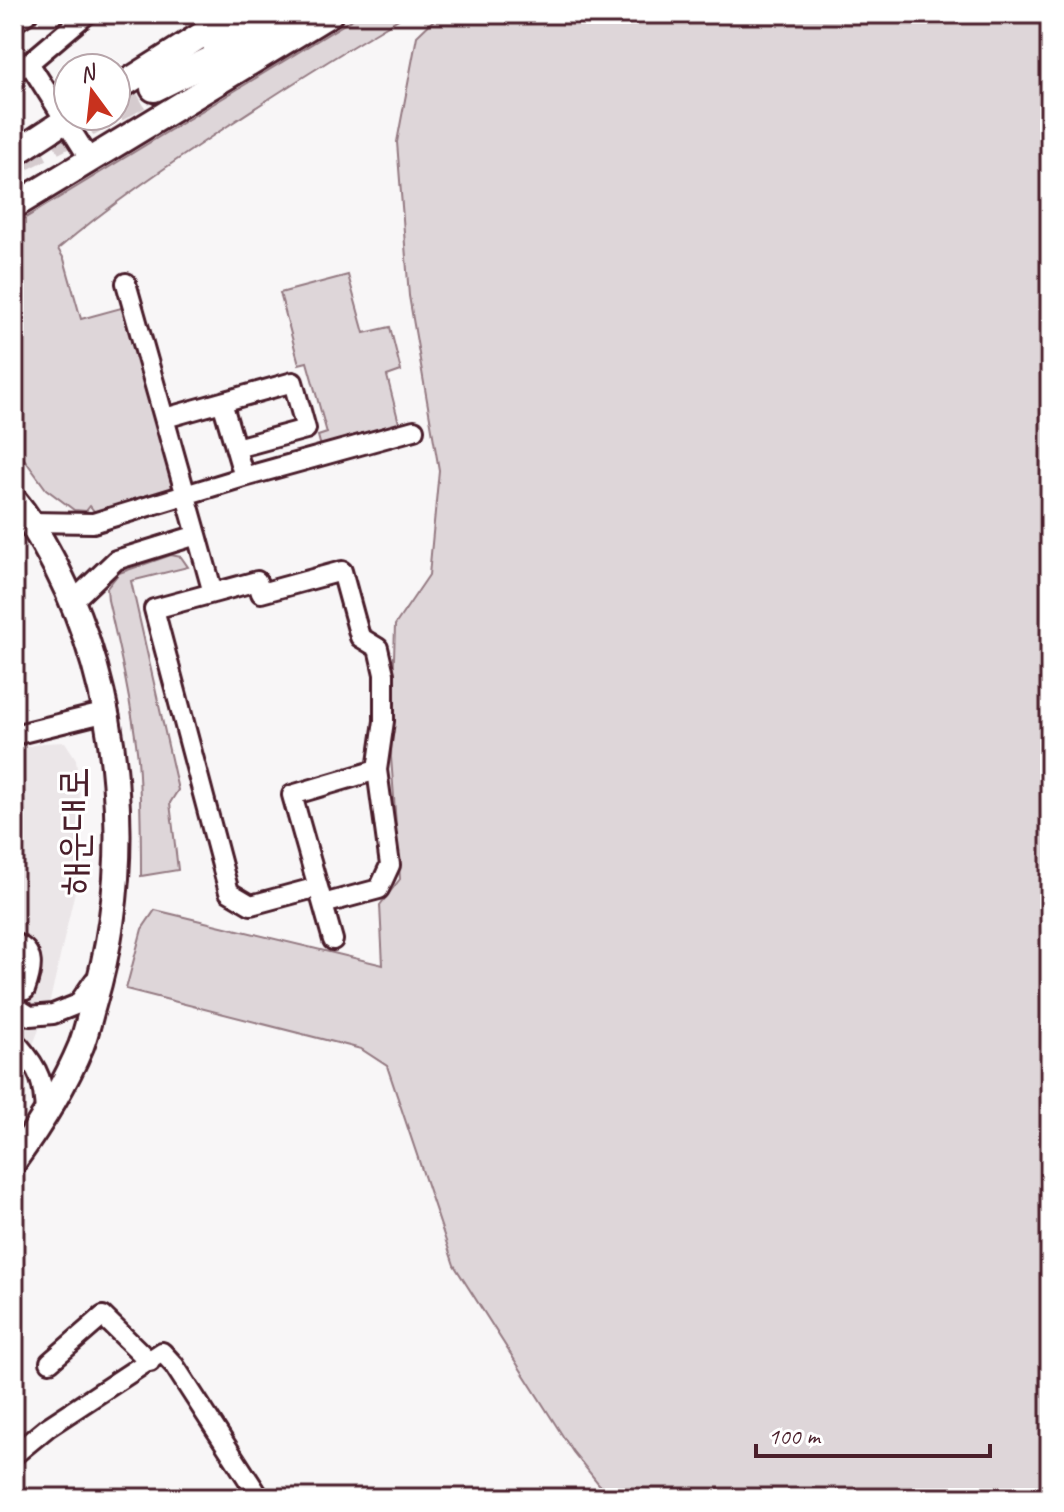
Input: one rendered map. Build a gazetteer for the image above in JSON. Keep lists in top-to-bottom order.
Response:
{
  "streets": {
    "main road": ["해운대로"]
  },
  "scale_bar": "100 m",
  "north": "top"
}
